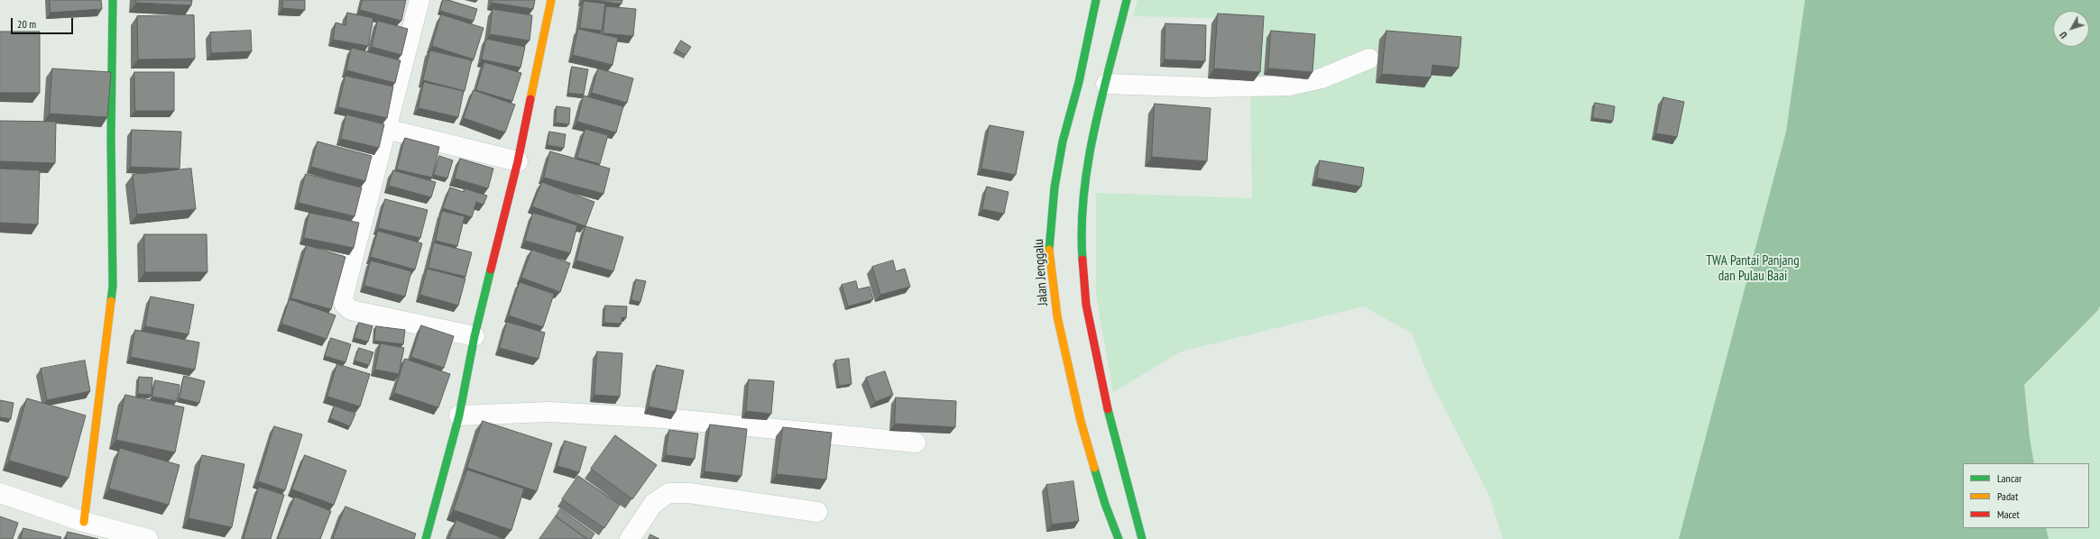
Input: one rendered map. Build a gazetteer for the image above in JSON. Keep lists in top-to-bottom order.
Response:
{
  "streets": {
    "main road": ["Jalan Jenggalu"]
  },
  "parks": ["TWA Pantai Panjang dan Pulau Baai"],
  "legend": ["Lancar", "Padat", "Macet"],
  "scale_bar": "20 m",
  "north": "bottom left"
}
